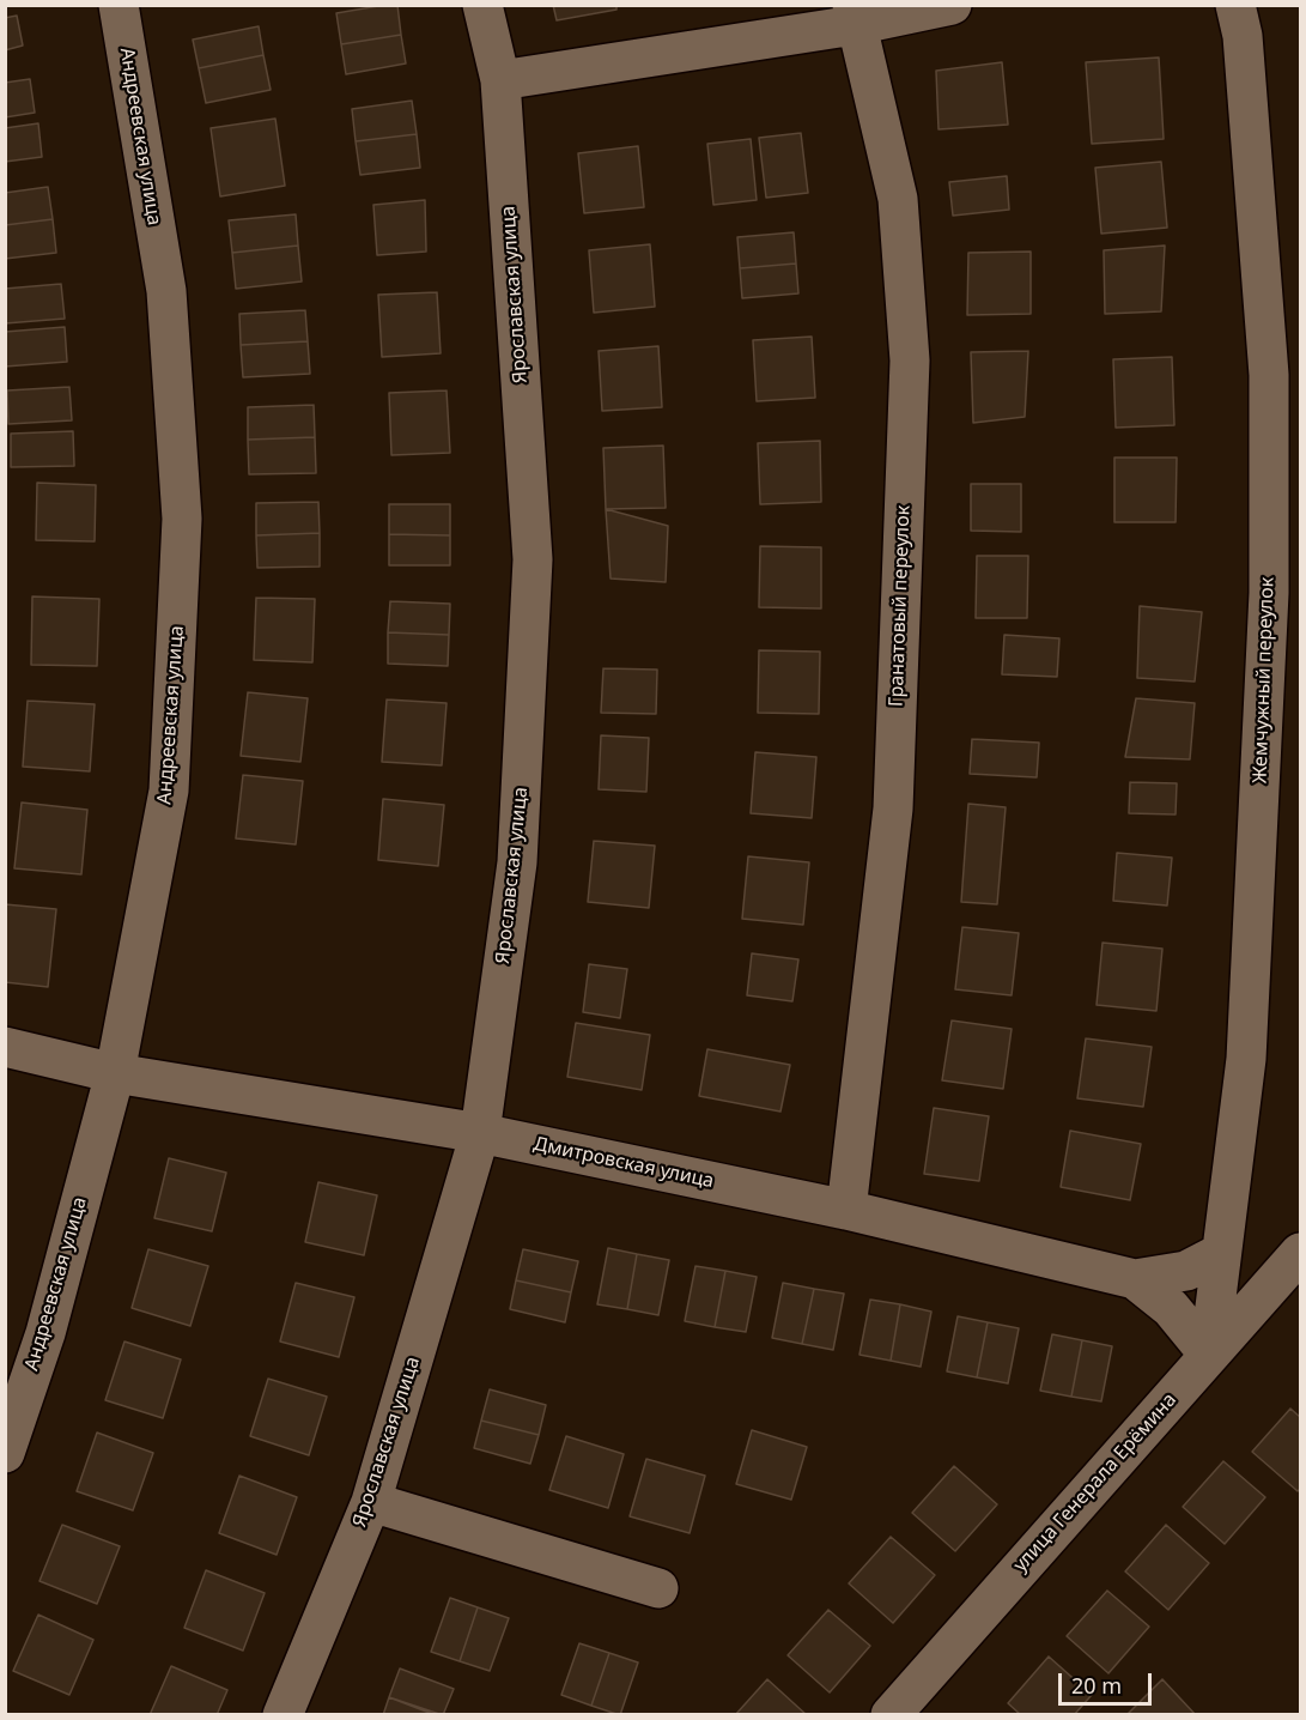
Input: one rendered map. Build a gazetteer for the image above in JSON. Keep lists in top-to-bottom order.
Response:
{
  "streets": {
    "street": [
      "Андреевская улица",
      "Ярославская улица",
      "Гранатовый переулок",
      "Жемчужный переулок",
      "Дмитровская улица",
      "улица Генерала Ерёмина"
    ]
  },
  "crossings": [
    ["Андреевская улица", "Дмитровская улица"],
    ["Ярославская улица", "Дмитровская улица"],
    ["Гранатовый переулок", "Дмитровская улица"],
    ["Жемчужный переулок", "Дмитровская улица"],
    ["Жемчужный переулок", "улица Генерала Ерёмина"],
    ["Дмитровская улица", "улица Генерала Ерёмина"]
  ],
  "scale_bar": "20 m"
}
